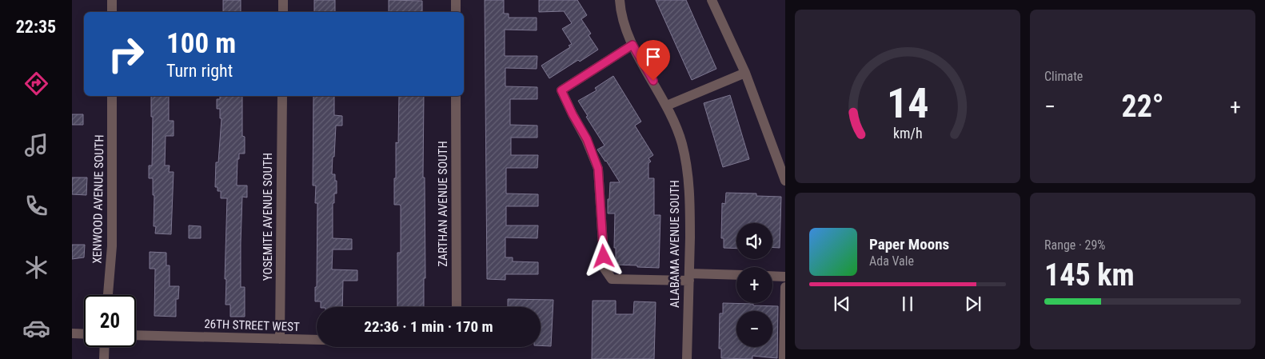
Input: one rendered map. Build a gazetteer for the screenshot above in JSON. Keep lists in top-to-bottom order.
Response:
{
  "streets": {
    "street": [
      "XENWOOD AVENUE SOUTH",
      "ZARTHAN AVENUE SOUTH",
      "YOSEMITE AVENUE SOUTH",
      "ALABAMA AVENUE SOUTH",
      "26TH STREET WEST"
    ]
  },
  "crossings": [
    ["YOSEMITE AVENUE SOUTH", "26TH STREET WEST"]
  ],
  "page": {
    "tabs": "22:35",
    "tile": [
      "Climate",
      ["Range · 29%", "145 km"]
    ],
    "turn": ["100 m", "Turn right"],
    "heat": ["−", "22°", "+"],
    "map_buttons": ["+", "−"],
    "song": ["Paper Moons", "Ada Vale"],
    "limit": "20",
    "trip": "22:36 · 1 min · 170 m",
    "gauge": ["14", "km/h"]
  }
}
